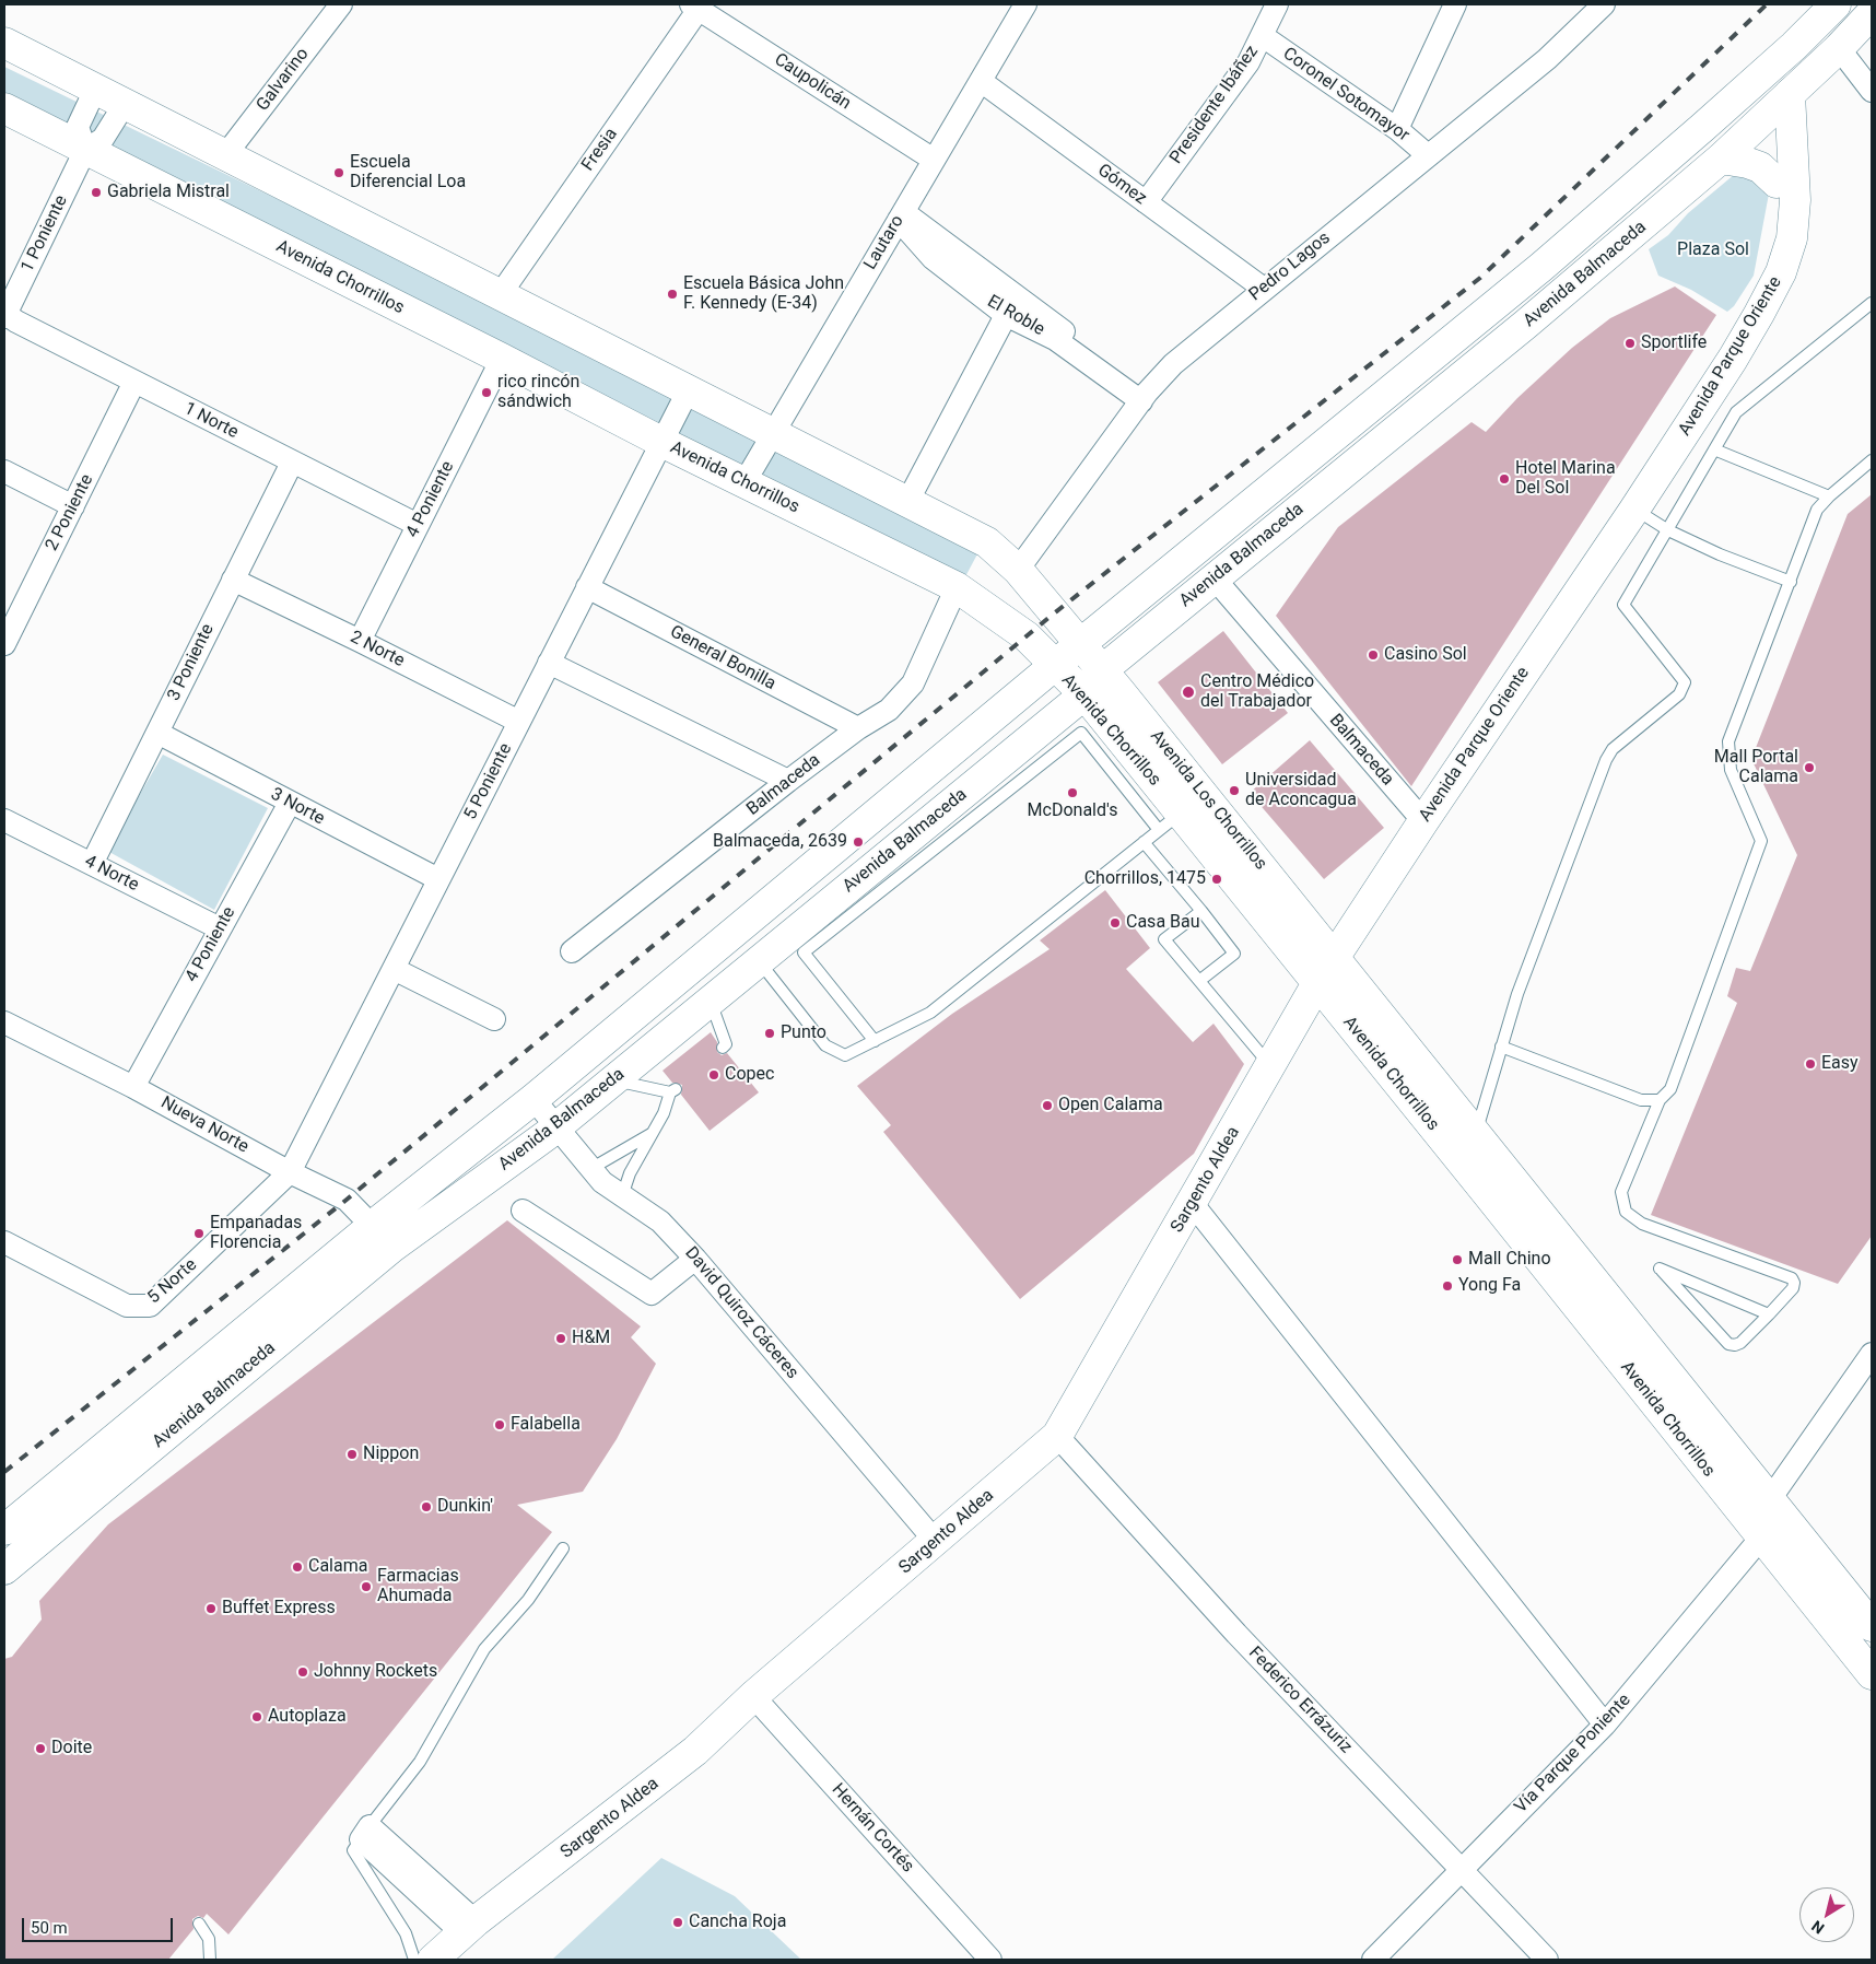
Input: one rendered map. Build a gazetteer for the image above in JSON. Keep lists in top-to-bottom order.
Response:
{
  "streets": {
    "main road": [
      "Avenida Balmaceda",
      "Avenida Chorrillos",
      "Avenida Parque Oriente",
      "Avenida Los Chorrillos",
      "Sargento Aldea"
    ],
    "street": [
      "Galvarino",
      "Caupolicán",
      "Coronel Sotomayor",
      "Presidente Ibáñez",
      "Fresia",
      "Gómez",
      "1 Poniente",
      "Lautaro",
      "Pedro Lagos",
      "El Roble",
      "1 Norte",
      "4 Poniente",
      "2 Poniente",
      "2 Norte",
      "General Bonilla",
      "3 Poniente",
      "Balmaceda",
      "5 Poniente",
      "3 Norte",
      "4 Norte",
      "Nueva Norte",
      "5 Norte",
      "David Quiroz Cáceres",
      "Federico Errázuriz",
      "Vía Parque Poniente",
      "Hernán Cortés"
    ]
  },
  "crossings": [
    ["Caupolicán", "Fresia"],
    ["Caupolicán", "Lautaro"],
    ["Coronel Sotomayor", "Presidente Ibáñez"],
    ["Coronel Sotomayor", "Pedro Lagos"],
    ["Presidente Ibáñez", "Gómez"],
    ["Gómez", "Lautaro"],
    ["Gómez", "Pedro Lagos"],
    ["1 Poniente", "Avenida Chorrillos"],
    ["1 Poniente", "1 Norte"],
    ["Lautaro", "Avenida Chorrillos"],
    ["Lautaro", "El Roble"],
    ["Pedro Lagos", "El Roble"],
    ["Avenida Balmaceda", "Avenida Chorrillos"],
    ["Avenida Balmaceda", "Avenida Parque Oriente"],
    ["Avenida Balmaceda", "Balmaceda"],
    ["Avenida Balmaceda", "Avenida Los Chorrillos"],
    ["Avenida Balmaceda", "Nueva Norte"],
    ["Avenida Balmaceda", "David Quiroz Cáceres"],
    ["Avenida Chorrillos", "Avenida Parque Oriente"],
    ["Avenida Chorrillos", "4 Poniente"],
    ["Avenida Chorrillos", "Balmaceda"],
    ["Avenida Chorrillos", "5 Poniente"],
    ["Avenida Chorrillos", "Avenida Los Chorrillos"],
    ["Avenida Chorrillos", "Sargento Aldea"],
    ["Avenida Chorrillos", "Vía Parque Poniente"],
    ["Avenida Parque Oriente", "Balmaceda"],
    ["Avenida Parque Oriente", "Avenida Los Chorrillos"],
    ["Avenida Parque Oriente", "Sargento Aldea"],
    ["1 Norte", "4 Poniente"],
    ["1 Norte", "2 Poniente"],
    ["1 Norte", "3 Poniente"],
    ["4 Poniente", "2 Norte"],
    ["4 Poniente", "3 Norte"],
    ["4 Poniente", "4 Norte"],
    ["4 Poniente", "Nueva Norte"],
    ["2 Norte", "3 Poniente"],
    ["2 Norte", "5 Poniente"],
    ["General Bonilla", "Balmaceda"],
    ["General Bonilla", "5 Poniente"],
    ["3 Poniente", "3 Norte"],
    ["3 Poniente", "4 Norte"],
    ["5 Poniente", "3 Norte"],
    ["5 Poniente", "Nueva Norte"],
    ["5 Poniente", "5 Norte"],
    ["Nueva Norte", "5 Norte"],
    ["Sargento Aldea", "David Quiroz Cáceres"],
    ["Sargento Aldea", "Federico Errázuriz"],
    ["Sargento Aldea", "Hernán Cortés"],
    ["Federico Errázuriz", "Vía Parque Poniente"]
  ],
  "parks": ["Plaza Sol"],
  "places": [
    "Escuela Diferencial Loa",
    "Gabriela Mistral",
    "Escuela Básica John F. Kennedy (E-34)",
    "Sportlife",
    "rico rincón sándwich",
    "Hotel Marina Del Sol",
    "Casino Sol",
    "Centro Médico del Trabajador",
    "Mall Portal Calama",
    "Universidad de Aconcagua",
    "McDonald's",
    "Balmaceda, 2639",
    "Chorrillos, 1475",
    "Casa Bau",
    "Punto",
    "Easy",
    "Copec",
    "Open Calama",
    "Empanadas Florencia",
    "Mall Chino",
    "Yong Fa",
    "H&M",
    "Falabella",
    "Nippon",
    "Dunkin'",
    "Calama",
    "Farmacias Ahumada",
    "Buffet Express",
    "Johnny Rockets",
    "Autoplaza",
    "Doite",
    "Cancha Roja"
  ],
  "scale_bar": "50 m",
  "north": "bottom left"
}
